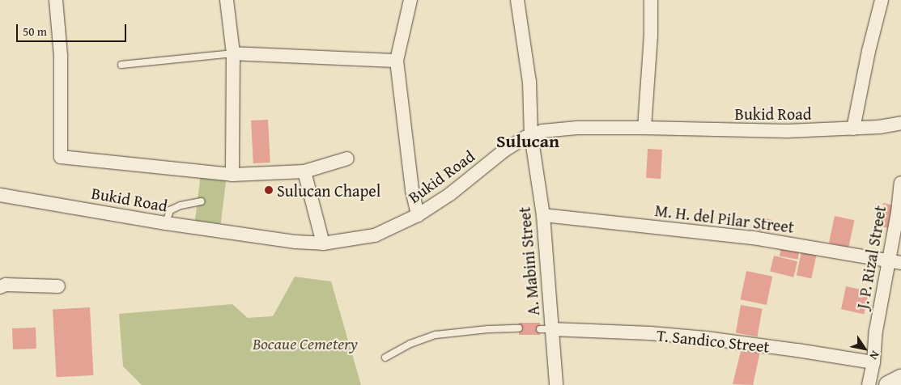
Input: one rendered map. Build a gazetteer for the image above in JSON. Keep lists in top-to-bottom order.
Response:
{
  "streets": {
    "street": [
      "Bukid Road",
      "M. H. del Pilar Street",
      "J. P. Rizal Street",
      "A. Mabini Street",
      "T. Sandico Street"
    ]
  },
  "crossings": [
    ["Bukid Road", "A. Mabini Street"],
    ["M. H. del Pilar Street", "J. P. Rizal Street"],
    ["M. H. del Pilar Street", "A. Mabini Street"],
    ["J. P. Rizal Street", "T. Sandico Street"],
    ["A. Mabini Street", "T. Sandico Street"]
  ],
  "districts": ["Sulucan"],
  "parks": ["Bocaue Cemetery"],
  "places": ["Sulucan Chapel"],
  "scale_bar": "50 m",
  "north": "bottom right"
}
